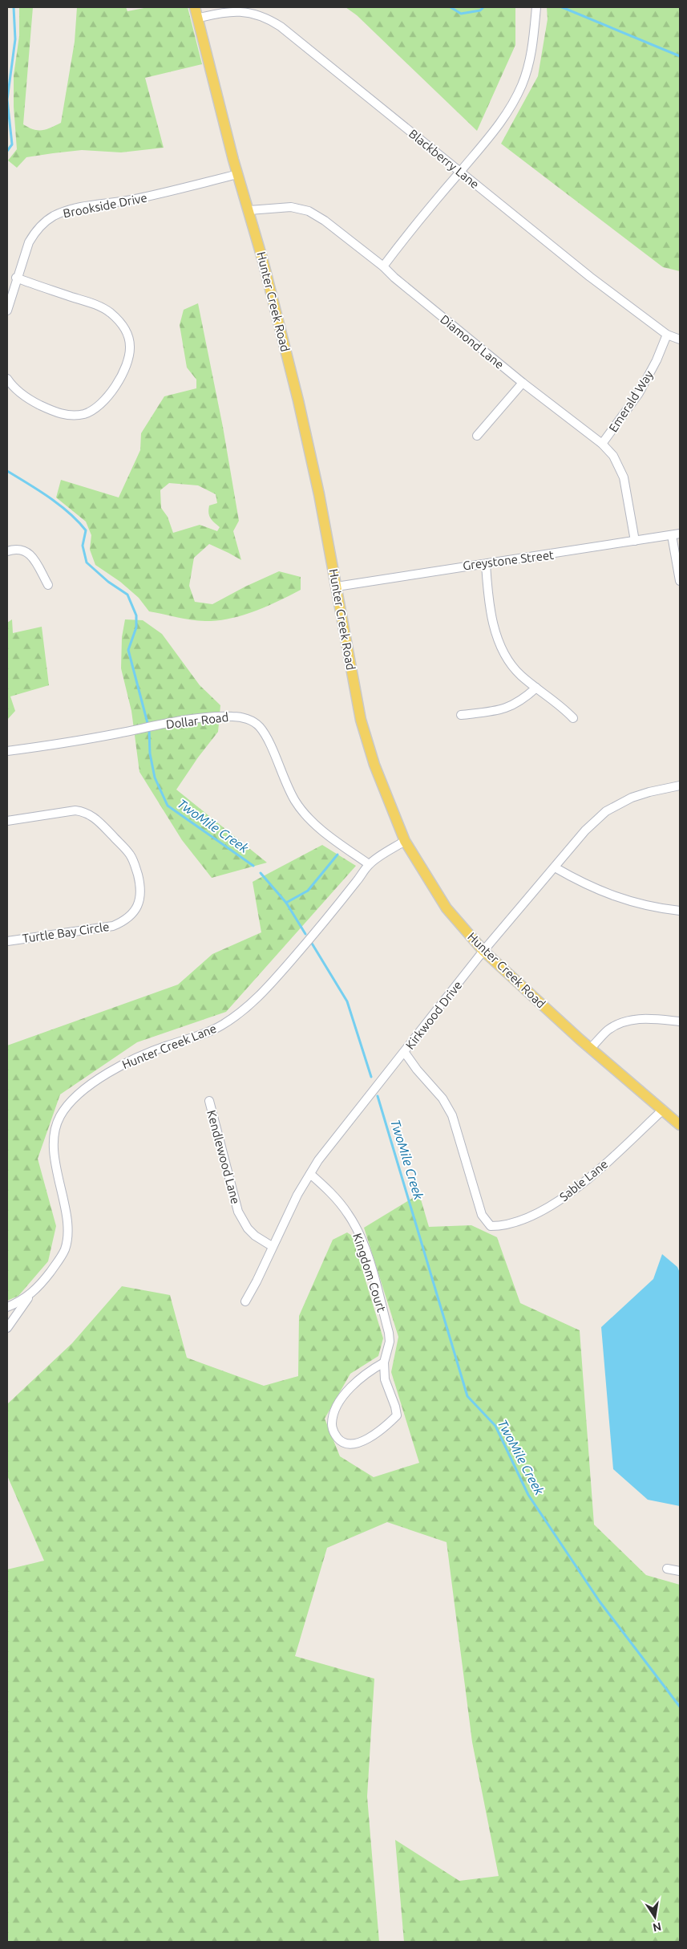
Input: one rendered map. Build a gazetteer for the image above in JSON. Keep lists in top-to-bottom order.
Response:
{
  "streets": {
    "main road": ["Hunter Creek Road"],
    "street": [
      "Blackberry Lane",
      "Brookside Drive",
      "Diamond Lane",
      "Emerald Way",
      "Greystone Street",
      "Dollar Road",
      "Turtle Bay Circle",
      "Kirkwood Drive",
      "Hunter Creek Lane",
      "Kendlewood Lane",
      "Sable Lane",
      "Kingdom Court"
    ]
  },
  "crossings": [
    ["Blackberry Lane", "Hunter Creek Road"],
    ["Blackberry Lane", "Emerald Way"],
    ["Brookside Drive", "Hunter Creek Road"],
    ["Hunter Creek Road", "Diamond Lane"],
    ["Hunter Creek Road", "Greystone Street"],
    ["Hunter Creek Road", "Kirkwood Drive"],
    ["Hunter Creek Road", "Sable Lane"],
    ["Diamond Lane", "Emerald Way"],
    ["Diamond Lane", "Greystone Street"],
    ["Dollar Road", "Hunter Creek Lane"],
    ["Kirkwood Drive", "Kendlewood Lane"],
    ["Kirkwood Drive", "Sable Lane"],
    ["Kirkwood Drive", "Kingdom Court"]
  ],
  "water": ["TwoMile Creek"],
  "north": "bottom"
}
